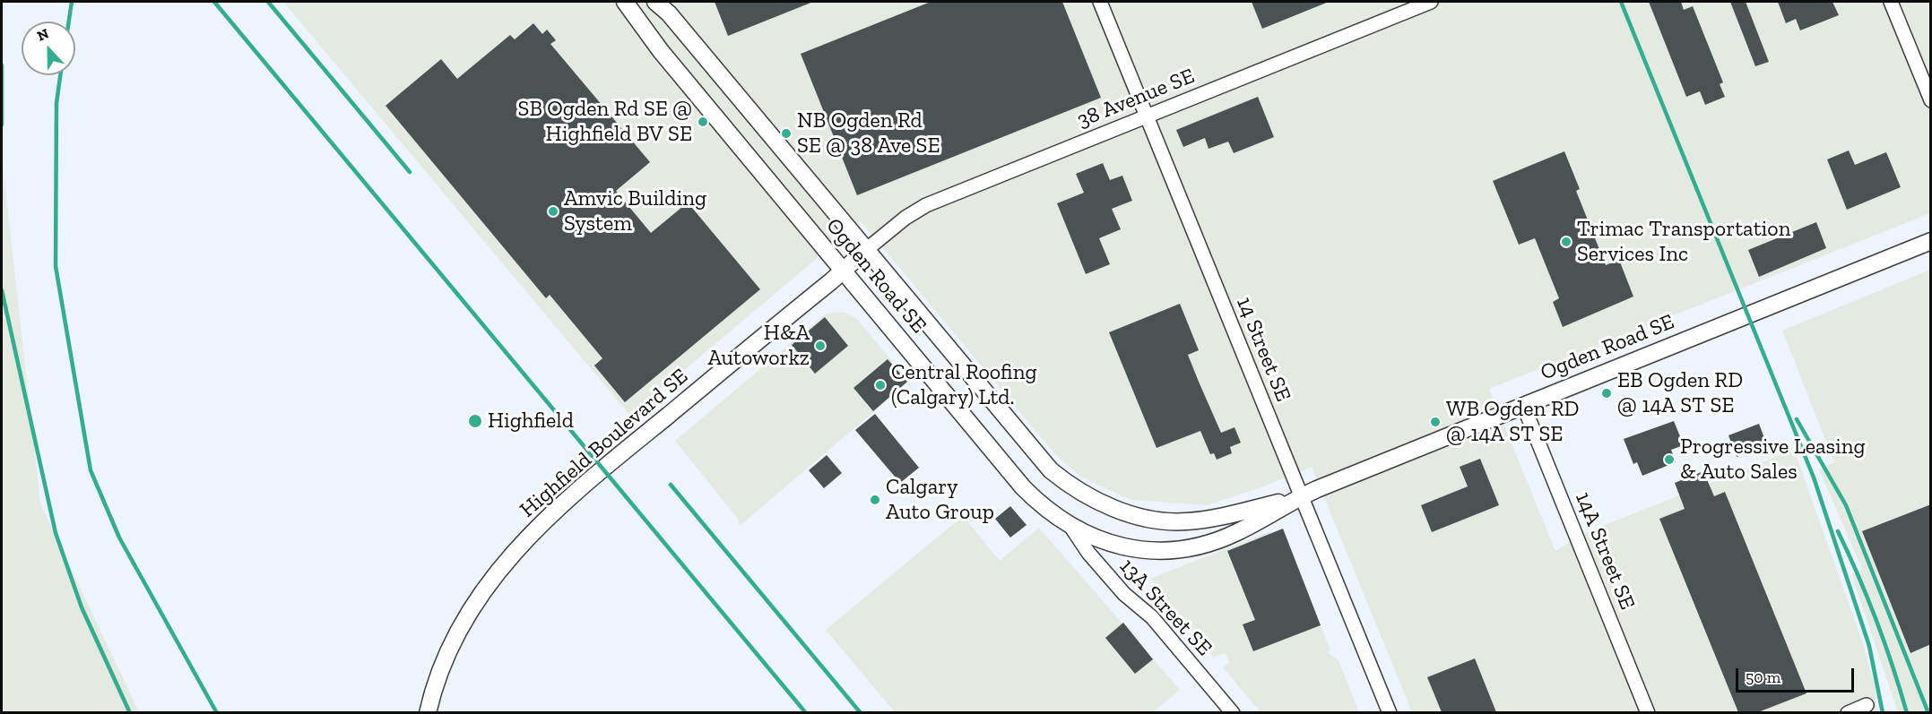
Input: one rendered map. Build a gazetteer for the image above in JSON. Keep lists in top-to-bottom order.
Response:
{
  "streets": {
    "street": [
      "38 Avenue SE",
      "Ogden Road SE",
      "14 Street SE",
      "Highfield Boulevard SE",
      "14A Street SE",
      "13A Street SE"
    ]
  },
  "crossings": [
    ["38 Avenue SE", "Ogden Road SE"],
    ["38 Avenue SE", "14 Street SE"],
    ["38 Avenue SE", "Highfield Boulevard SE"],
    ["Ogden Road SE", "14 Street SE"],
    ["Ogden Road SE", "Highfield Boulevard SE"],
    ["Ogden Road SE", "14A Street SE"],
    ["Ogden Road SE", "13A Street SE"]
  ],
  "places": [
    "SB Ogden Rd SE @ Highfield BV SE",
    "NB Ogden Rd SE @ 38 Ave SE",
    "Amvic Building System",
    "Trimac Transportation Services Inc",
    "H&A Autoworkz",
    "Central Roofing (Calgary) Ltd.",
    "EB Ogden RD @ 14A ST SE",
    "Highfield",
    "WB Ogden RD @ 14A ST SE",
    "Progressive Leasing & Auto Sales",
    "Calgary Auto Group"
  ],
  "scale_bar": "50 m",
  "north": "top"
}
